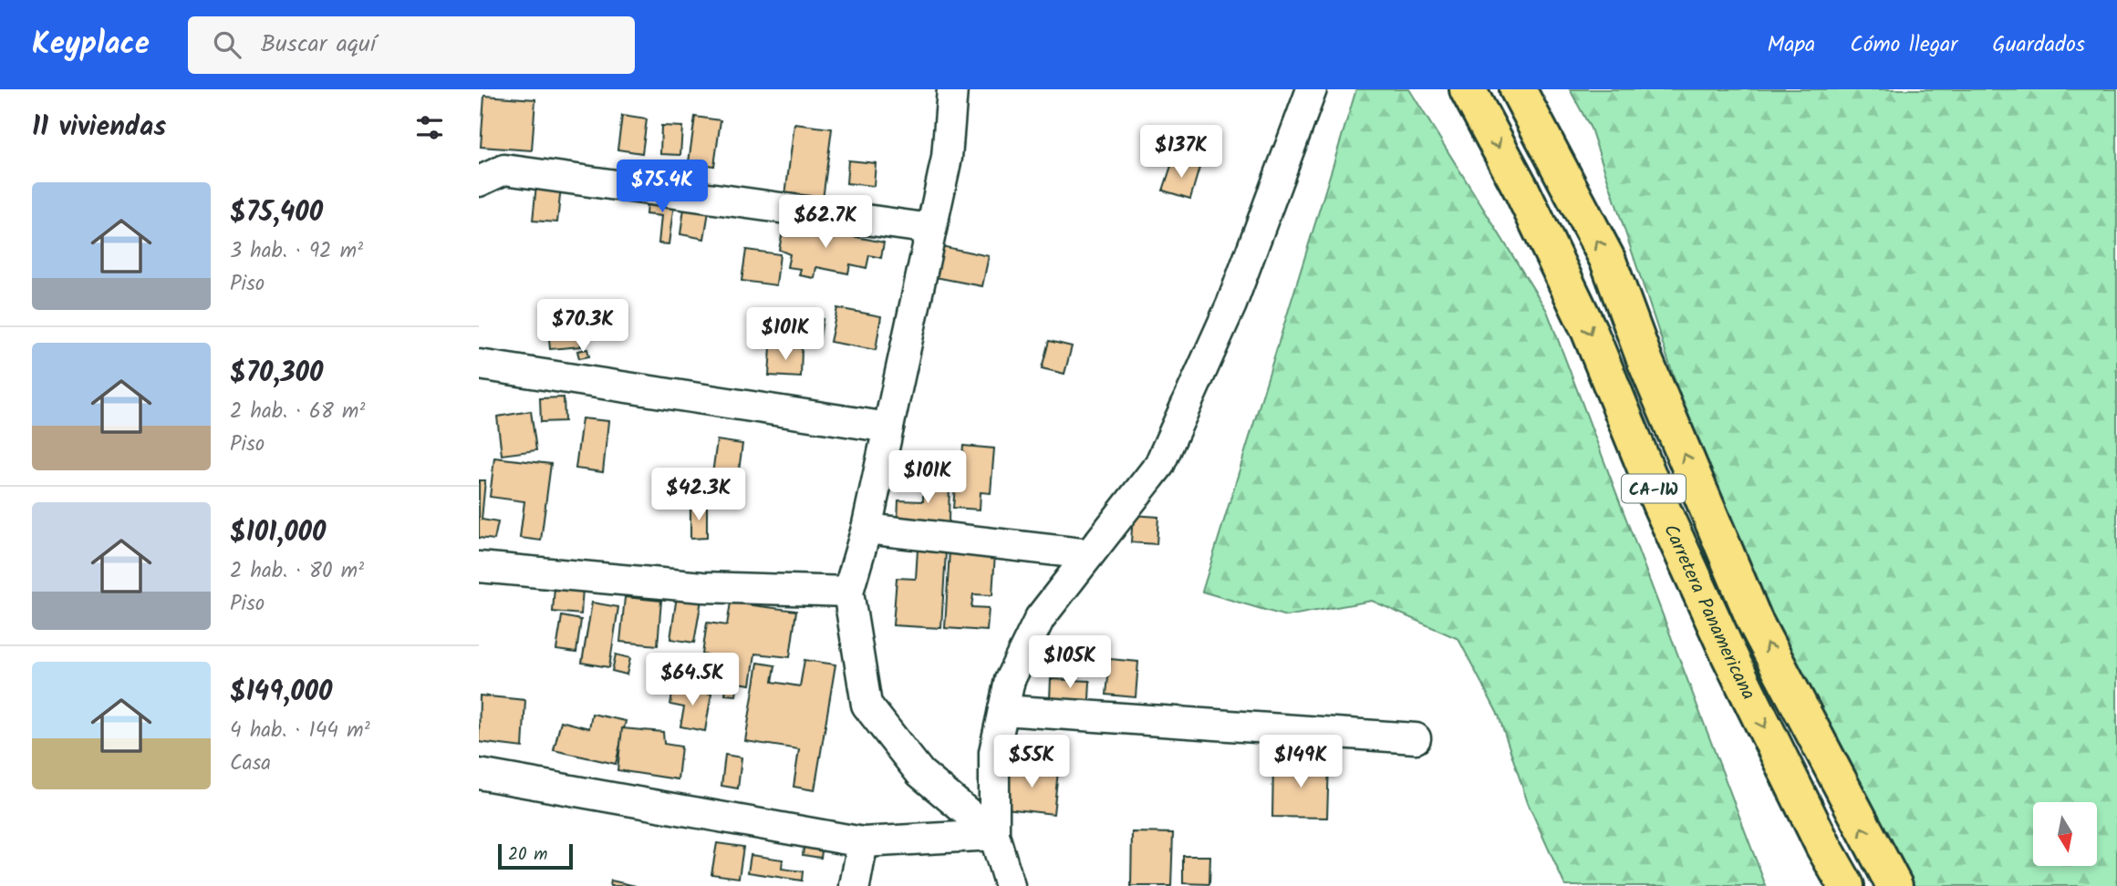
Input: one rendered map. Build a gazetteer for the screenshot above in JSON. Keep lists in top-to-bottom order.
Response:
{
  "streets": {
    "highway": ["CA-1W", "Carretera Panamericana"]
  },
  "scale_bar": "20 m",
  "north": "bottom",
  "page": {
    "header": "Keyplace",
    "search": "Buscar aquí",
    "nav": ["Mapa", "Cómo llegar", "Guardados"],
    "heading": "11 viviendas",
    "price": [
      "$137K",
      "$75.4K",
      "$62.7K",
      "$70.3K",
      "$101K",
      "$101K",
      "$42.3K",
      "$105K",
      "$64.5K",
      "$55K",
      "$149K"
    ],
    "list": [
      {
        "name": "$75,400",
        "note": "3 hab. · 92 m² · Piso"
      },
      {
        "name": "$70,300",
        "note": "2 hab. · 68 m² · Piso"
      },
      {
        "name": "$101,000",
        "note": "2 hab. · 80 m² · Piso"
      },
      {
        "name": "$149,000",
        "note": "4 hab. · 144 m² · Casa"
      }
    ],
    "scale": "20 m"
  }
}
